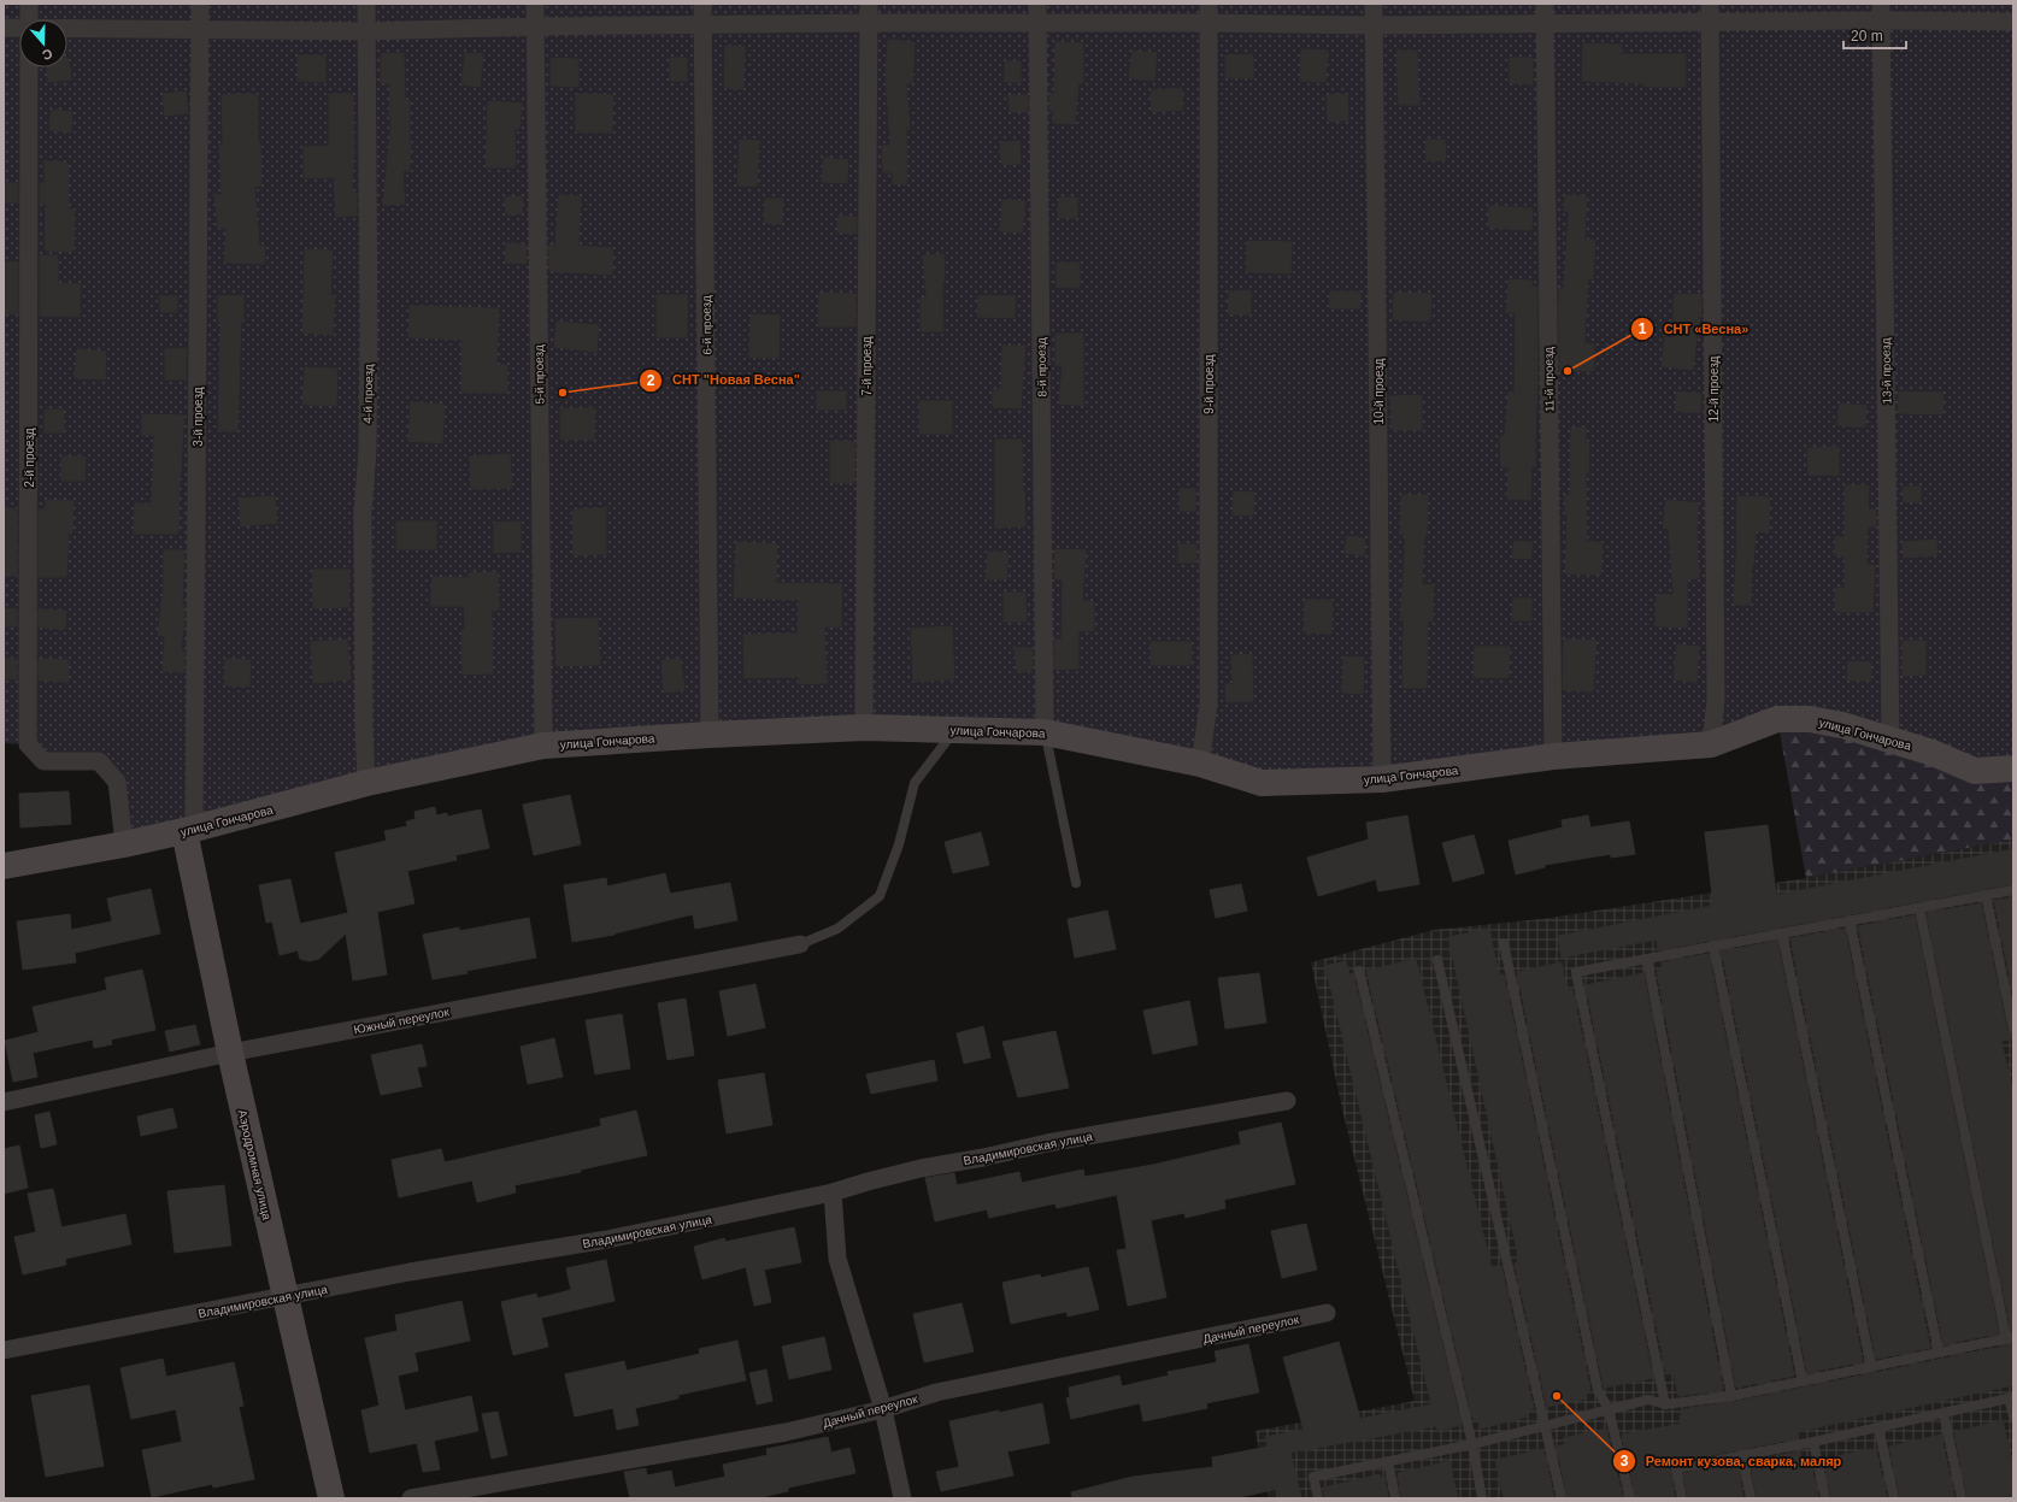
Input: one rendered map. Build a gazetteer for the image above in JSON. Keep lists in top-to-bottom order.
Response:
{
  "streets": {
    "street": [
      "6-й проезд",
      "7-й проезд",
      "8-й проезд",
      "13-й проезд",
      "5-й проезд",
      "11-й проезд",
      "9-й проезд",
      "12-й проезд",
      "10-й проезд",
      "4-й проезд",
      "3-й проезд",
      "2-й проезд",
      "улица Гончарова",
      "Южный переулок",
      "Владимировская улица",
      "Аэродромная улица",
      "Дачный переулок"
    ]
  },
  "crossings": [
    ["6-й проезд", "улица Гончарова"],
    ["7-й проезд", "улица Гончарова"],
    ["8-й проезд", "улица Гончарова"],
    ["13-й проезд", "улица Гончарова"],
    ["5-й проезд", "улица Гончарова"],
    ["11-й проезд", "улица Гончарова"],
    ["9-й проезд", "улица Гончарова"],
    ["12-й проезд", "улица Гончарова"],
    ["10-й проезд", "улица Гончарова"],
    ["4-й проезд", "улица Гончарова"],
    ["3-й проезд", "улица Гончарова"],
    ["3-й проезд", "Аэродромная улица"],
    ["2-й проезд", "улица Гончарова"],
    ["улица Гончарова", "Аэродромная улица"],
    ["Южный переулок", "Аэродромная улица"],
    ["Владимировская улица", "Аэродромная улица"]
  ],
  "places": ["СНТ «Весна»", "СНТ \"Новая Весна\"", "Ремонт кузова, сварка, маляр"],
  "scale_bar": "20 m",
  "north": "bottom"
}
